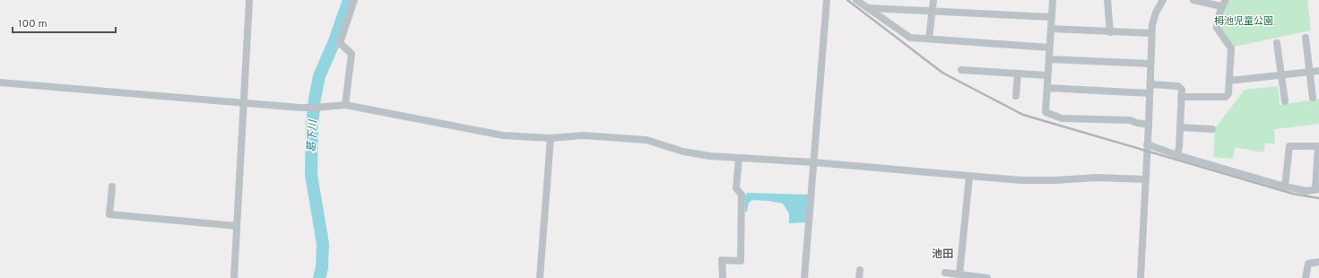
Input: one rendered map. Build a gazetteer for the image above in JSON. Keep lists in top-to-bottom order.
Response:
{
  "districts": ["池田"],
  "water": ["葛下川"],
  "parks": ["栂池児童公園"],
  "scale_bar": "100 m"
}
